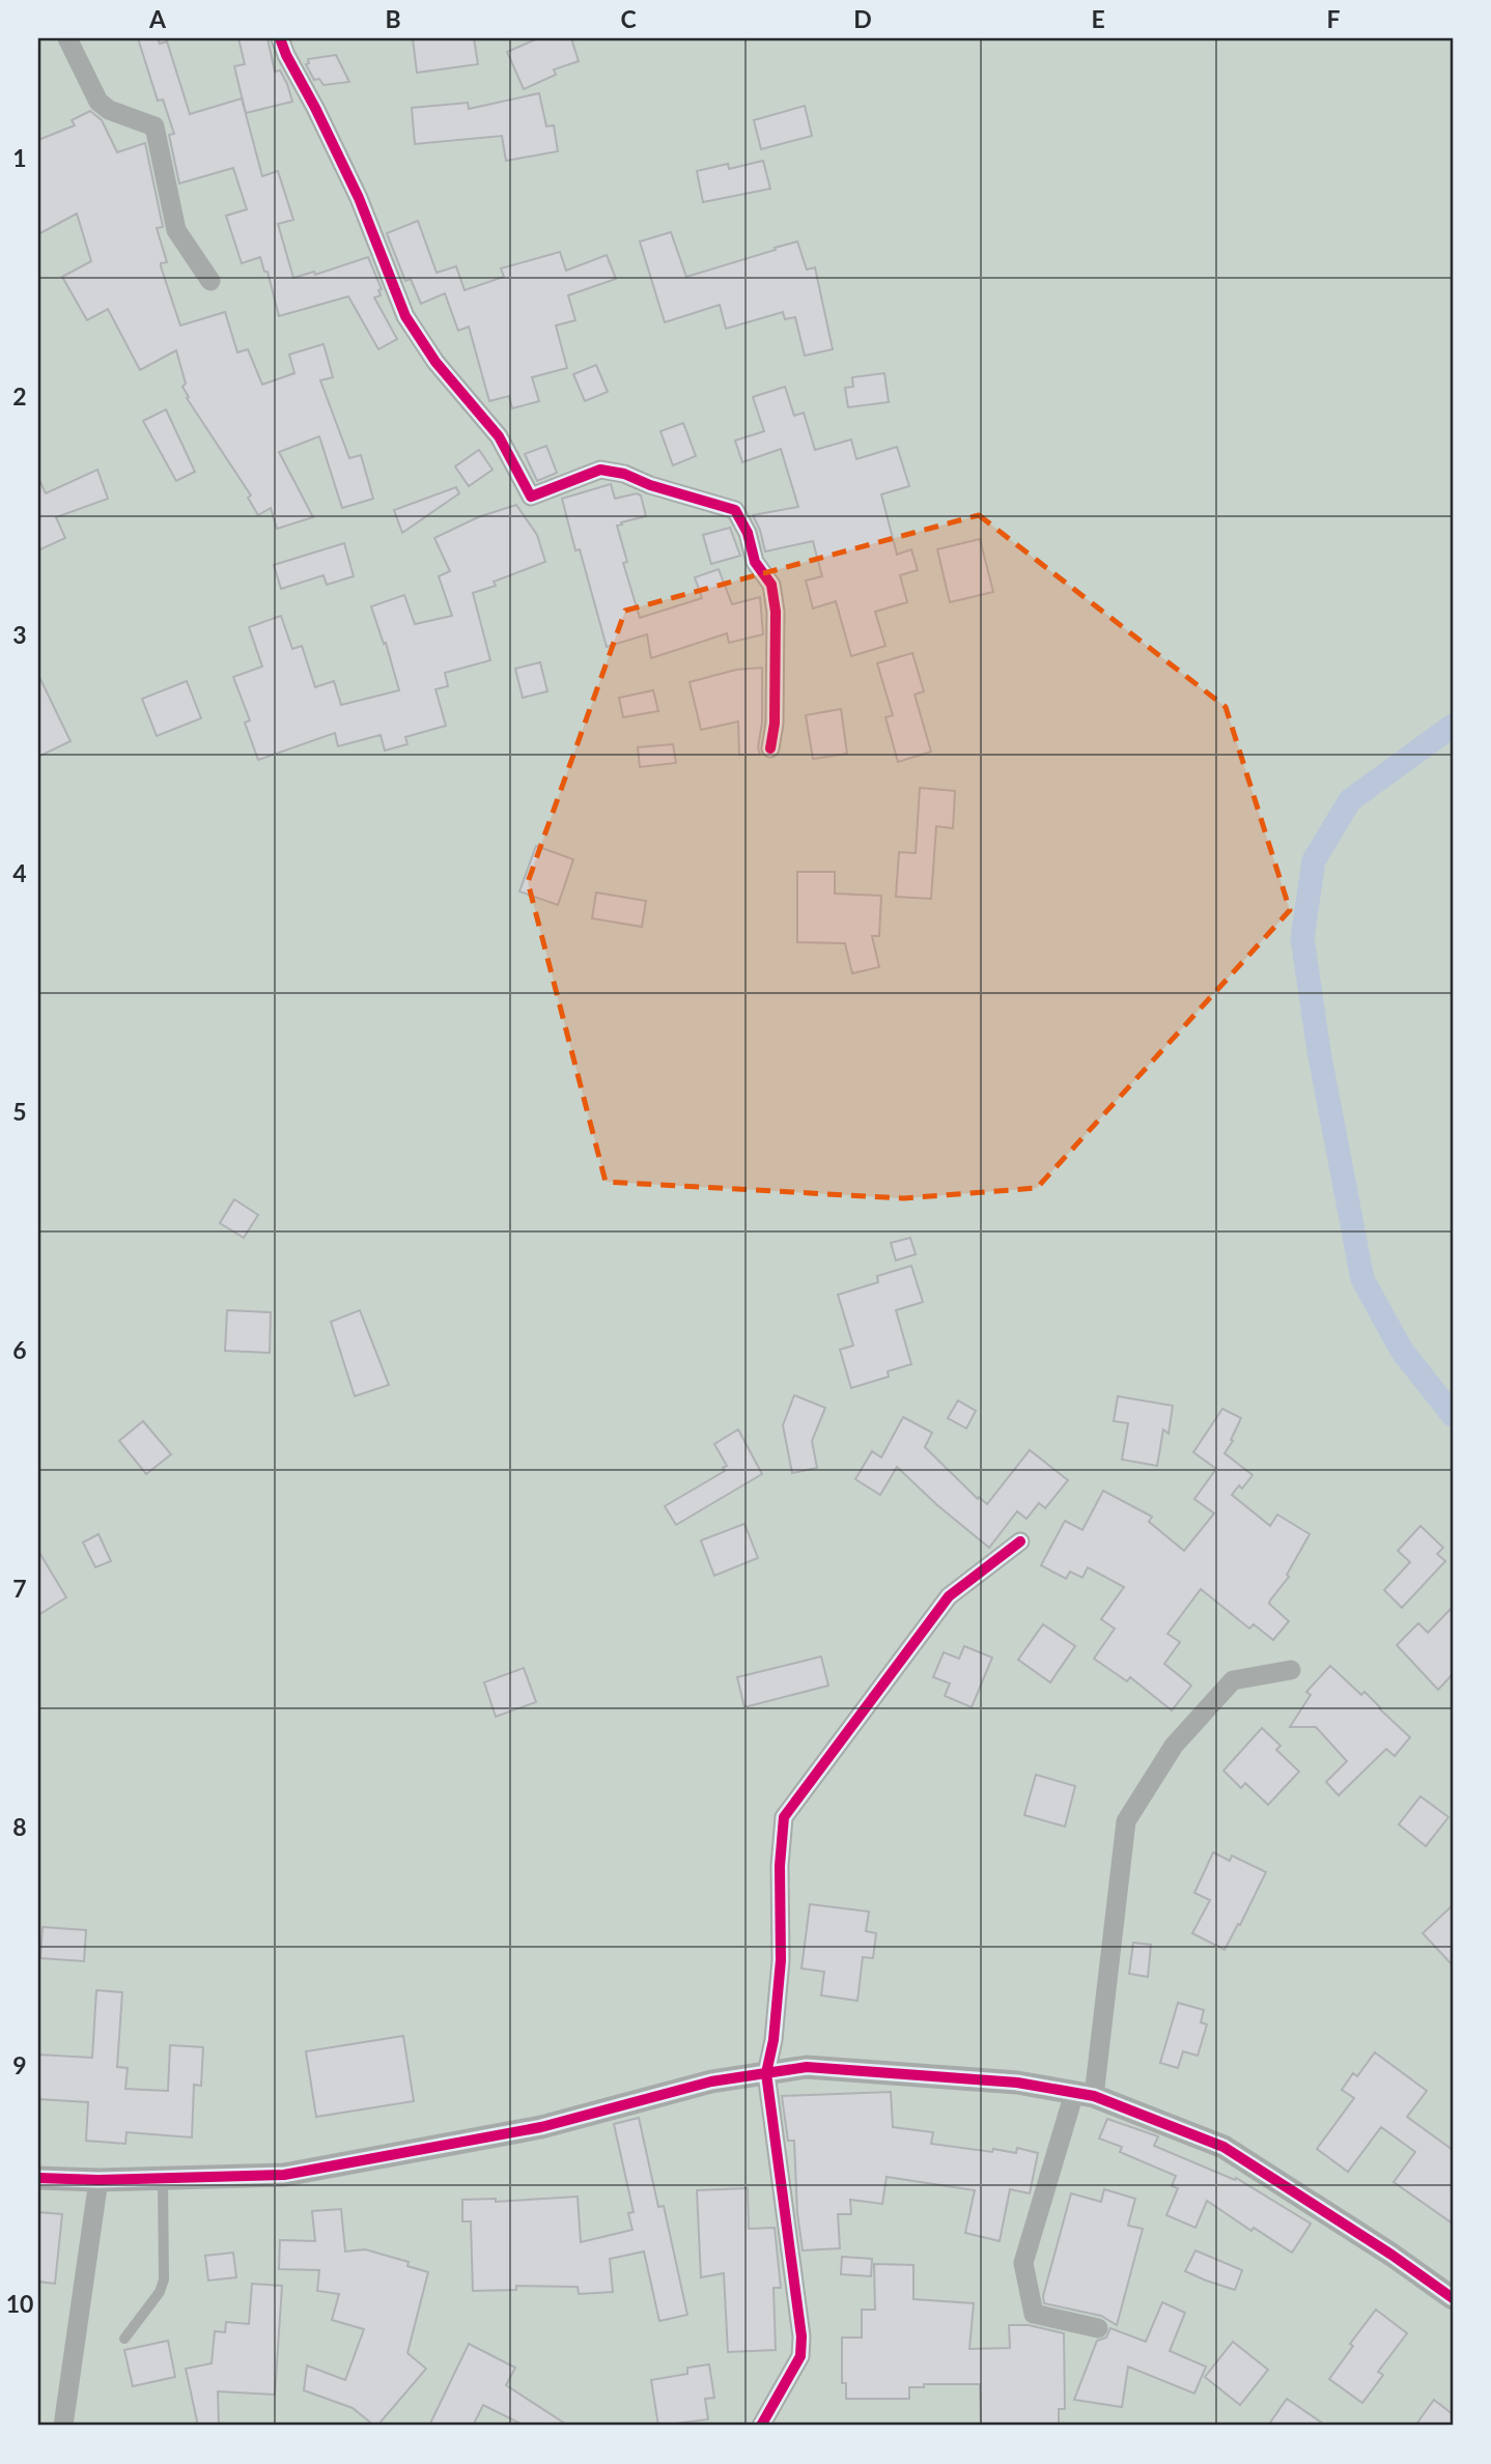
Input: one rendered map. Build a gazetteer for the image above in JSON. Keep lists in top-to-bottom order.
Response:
{
  "grid": {
    "columns": [
      "A",
      "B",
      "C",
      "D",
      "E",
      "F"
    ],
    "rows": [
      "1",
      "2",
      "3",
      "4",
      "5",
      "6",
      "7",
      "8",
      "9",
      "10"
    ]
  }
}
